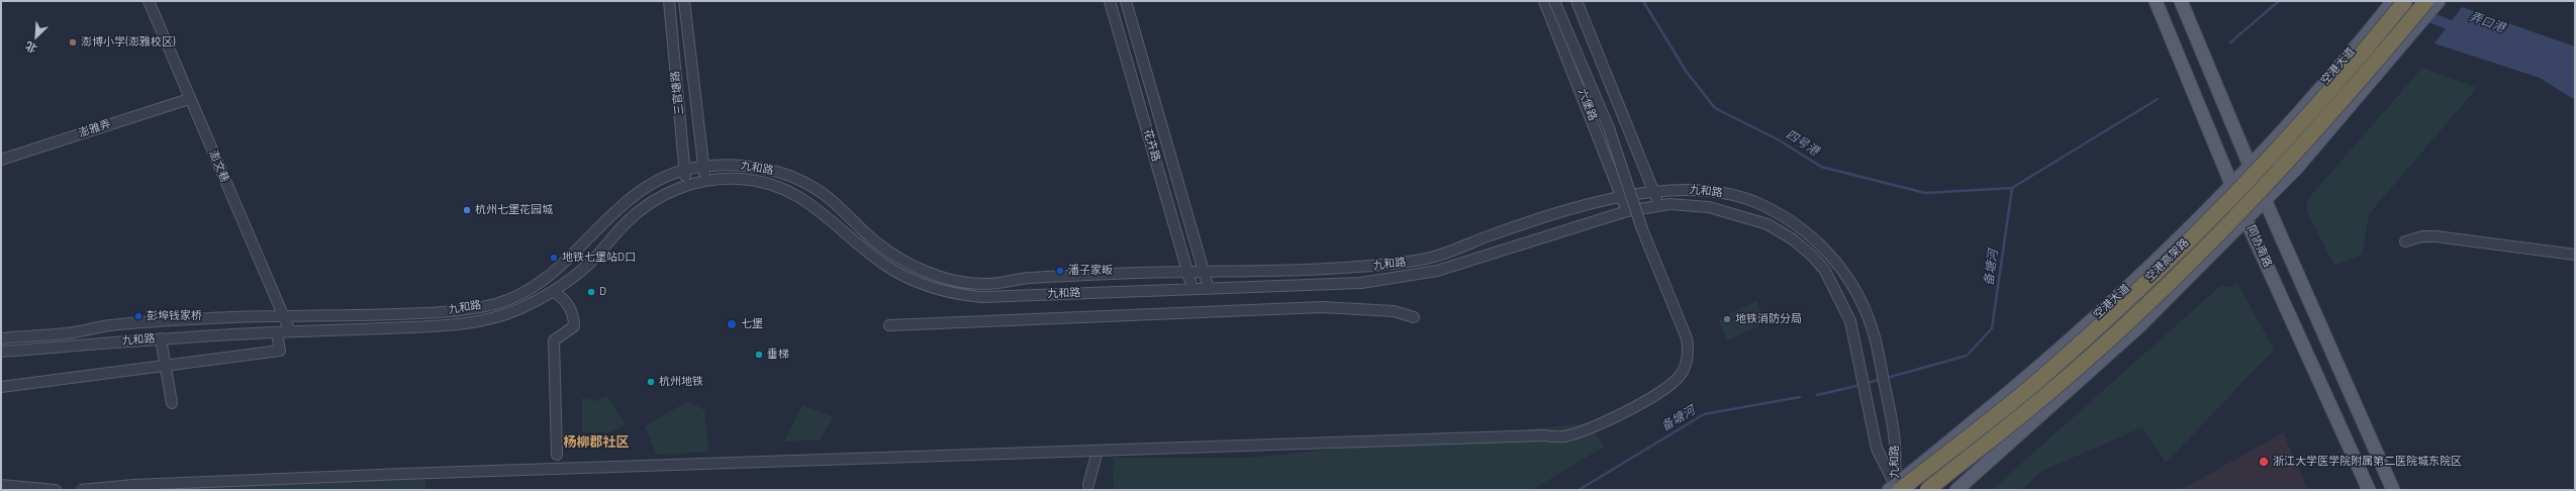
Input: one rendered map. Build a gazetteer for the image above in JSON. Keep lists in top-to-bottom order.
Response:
{
  "streets": {
    "highway": ["空港高架路"],
    "main road": ["空港大道", "同协南路"],
    "street": [
      "三官塘路",
      "六堡路",
      "澎雅弄",
      "花卉路",
      "澎文巷",
      "九和路"
    ]
  },
  "crossings": [
    ["空港大道", "九和路"],
    ["空港大道", "同协南路"],
    ["空港大道", "空港高架路"],
    ["三官塘路", "九和路"],
    ["六堡路", "九和路"],
    ["澎雅弄", "澎文巷"],
    ["花卉路", "九和路"],
    ["澎文巷", "九和路"],
    ["九和路", "空港高架路"]
  ],
  "districts": ["杨柳郡社区"],
  "water": ["弄口港", "四号港", "备塘河"],
  "places": [
    "澎博小学(澎雅校区)",
    "杭州七堡花园城",
    "地铁七堡站D口",
    "潘子家畈",
    "D",
    "彭埠钱家桥",
    "地铁消防分局",
    "七堡",
    "垂梯",
    "杭州地铁",
    "浙江大学医学院附属第二医院城东院区"
  ],
  "north": "bottom left"
}
